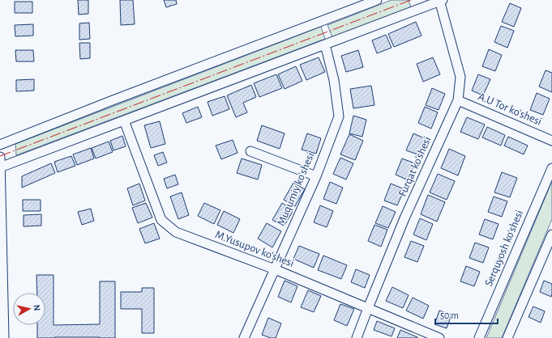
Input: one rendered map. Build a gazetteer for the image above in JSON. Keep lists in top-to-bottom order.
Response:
{
  "streets": {
    "street": [
      "A.U Tor ko'shesi",
      "Furqat ko'shesi",
      "Muqumiy ko'shesi",
      "Serquyosh ko'shesi",
      "M.Yusupov ko'shesi"
    ]
  },
  "crossings": [
    ["A.U Tor ko'shesi", "Furqat ko'shesi"],
    ["Furqat ko'shesi", "M.Yusupov ko'shesi"],
    ["Muqumiy ko'shesi", "M.Yusupov ko'shesi"]
  ],
  "scale_bar": "50 m",
  "north": "right"
}
